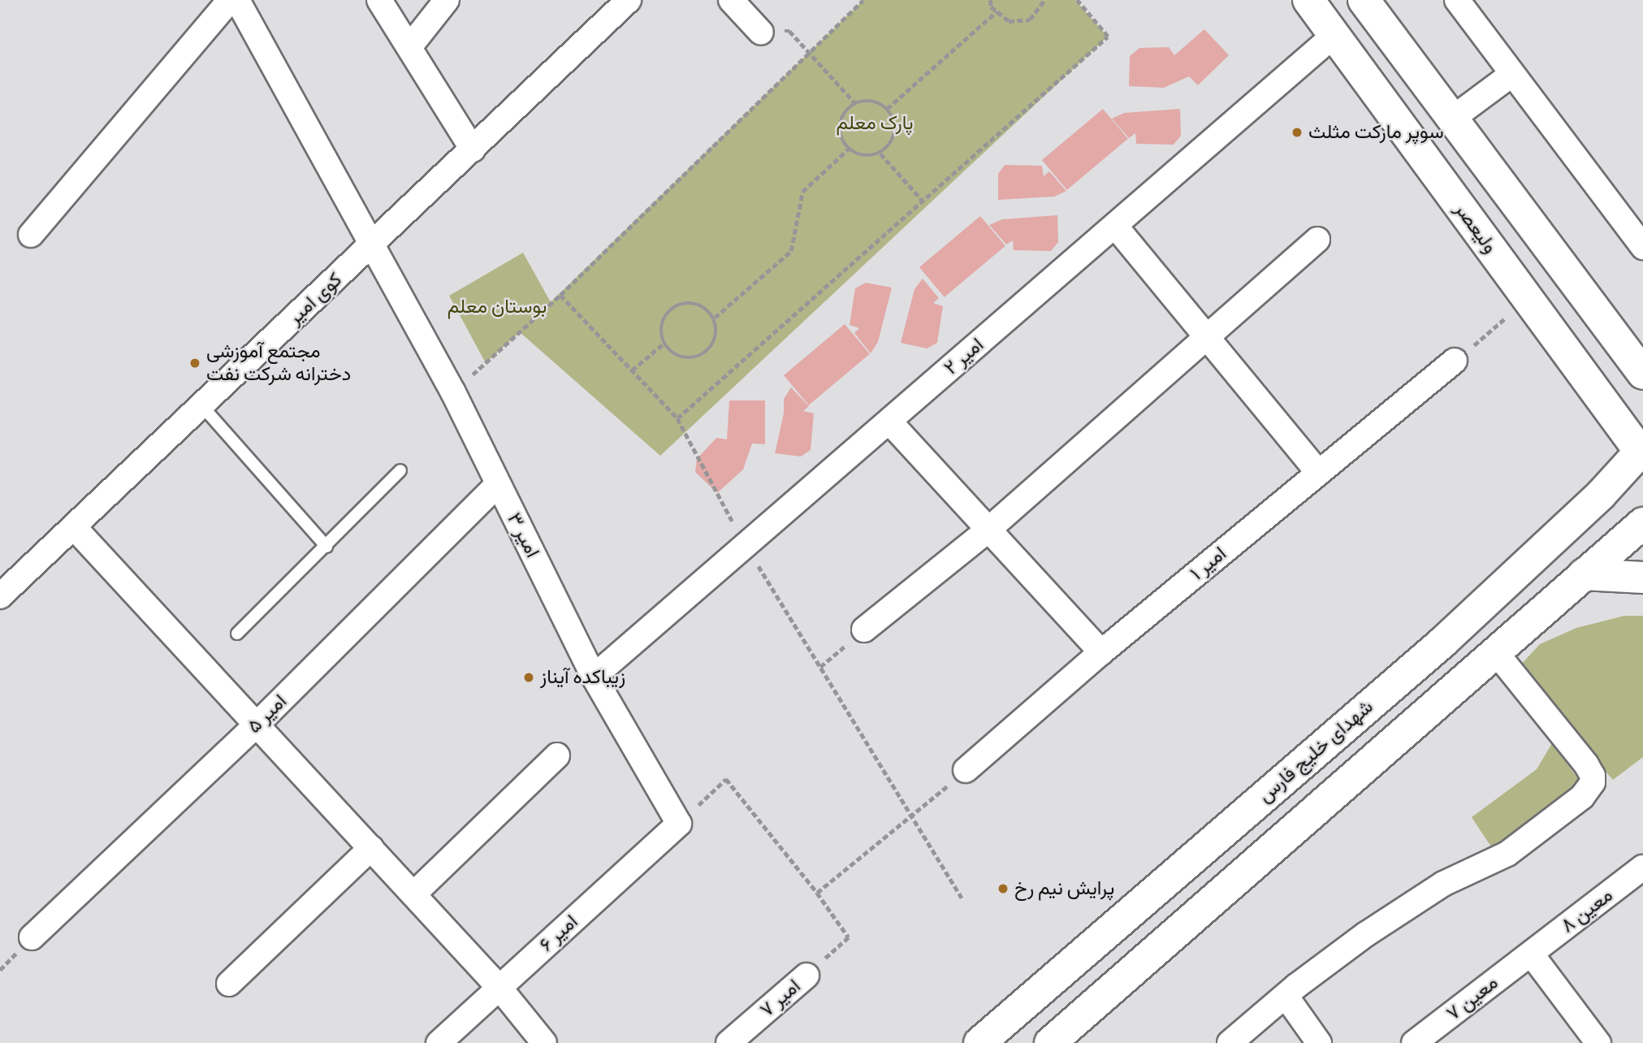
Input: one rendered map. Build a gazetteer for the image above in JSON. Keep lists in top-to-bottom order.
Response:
{
  "streets": {
    "main road": ["ولیعصر", "شهدای خلیج فارس"],
    "street": [
      "کوی امیر",
      "امیر ۲",
      "امیر ۳",
      "امیر ۱",
      "امیر ۵",
      "معین ۸",
      "امیر ۶",
      "امیر ۷",
      "معین ۷"
    ]
  },
  "crossings": [
    ["ولیعصر", "امیر ۲"],
    ["ولیعصر", "شهدای خلیج فارس"],
    ["کوی امیر", "امیر ۳"],
    ["امیر ۲", "امیر ۳"],
    ["امیر ۳", "امیر ۵"],
    ["امیر ۳", "امیر ۶"],
    ["معین ۸", "معین ۷"]
  ],
  "parks": ["پارک معلم", "بوستان معلم"],
  "places": [
    "سوپر مارکت مثلث",
    "مجتمع آموزشی دخترانه شرکت نفت",
    "زیباکده آیناز",
    "پرایش نیم رخ"
  ]
}
